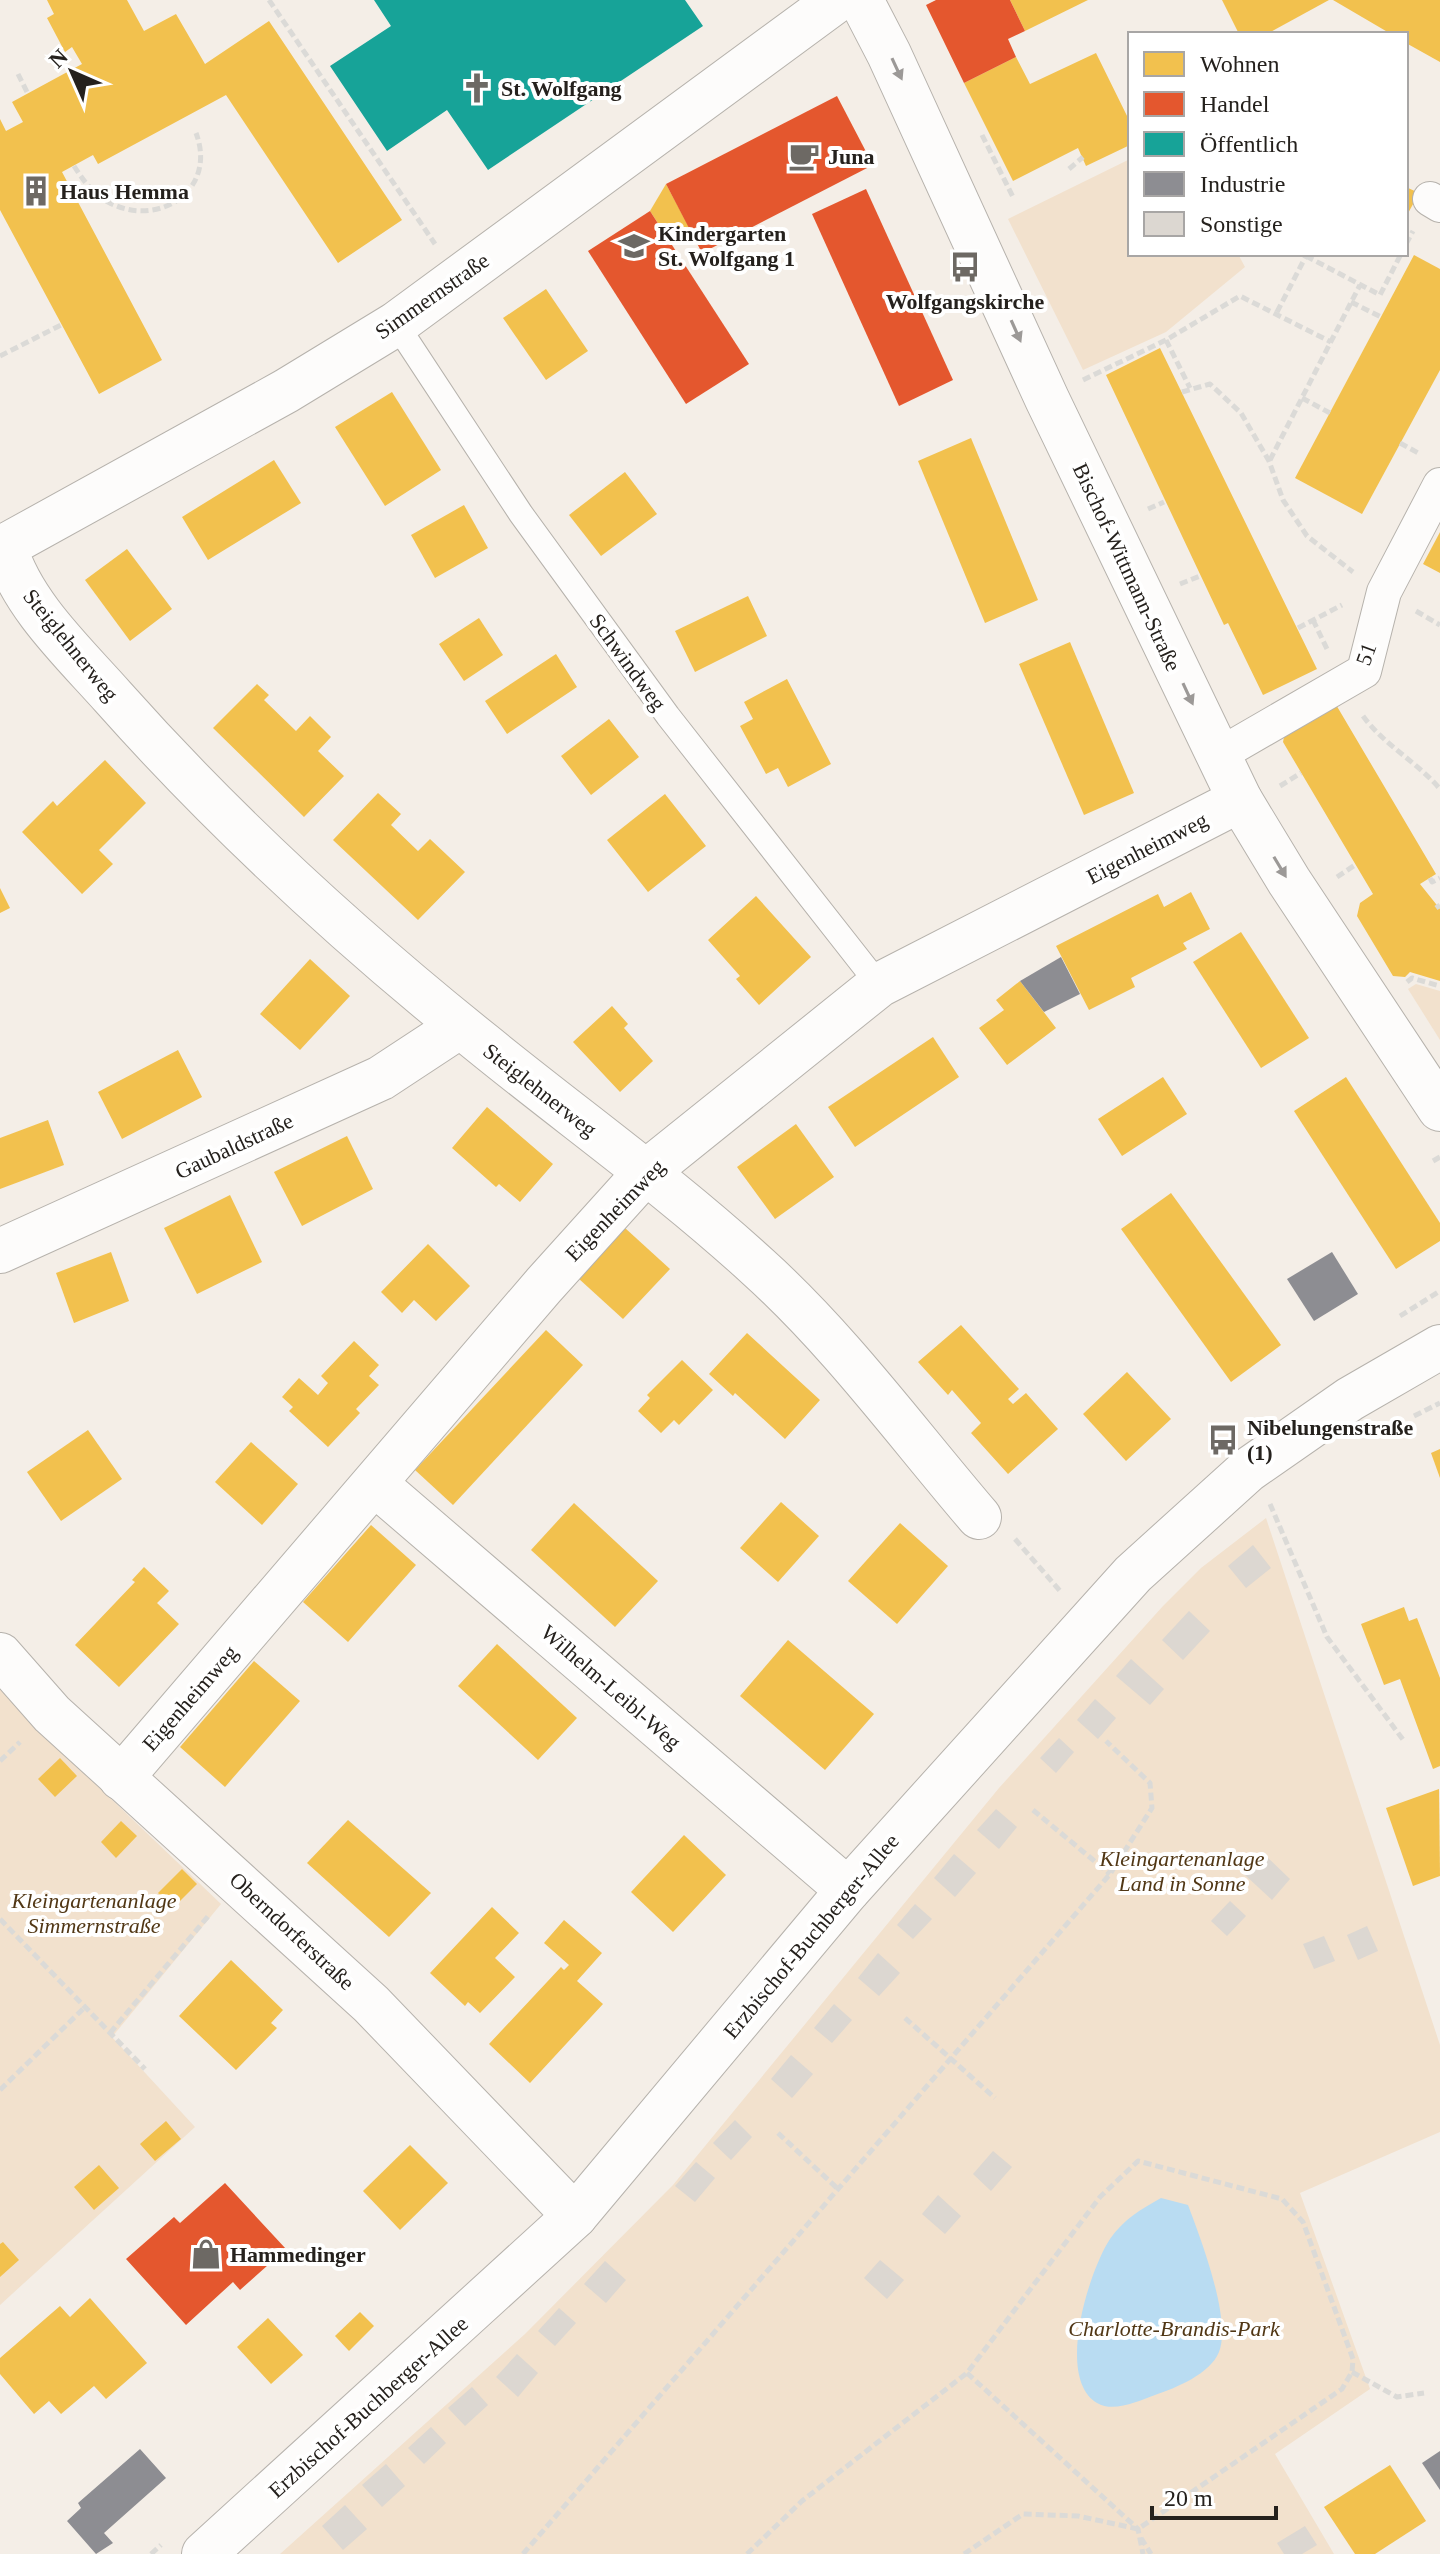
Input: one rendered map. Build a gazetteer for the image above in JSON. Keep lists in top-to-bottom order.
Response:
{
  "streets": {
    "street": [
      "Simmernstraße",
      "Bischof-Wittmann-Straße",
      "Steiglehnerweg",
      "51",
      "Eigenheimweg",
      "Gaubaldstraße",
      "Wilhelm-Leibl-Weg",
      "Oberndorferstraße",
      "Erzbischof-Buchberger-Allee"
    ],
    "lane": ["Schwindweg"]
  },
  "crossings": [
    ["Simmernstraße", "Steiglehnerweg"],
    ["Simmernstraße", "Schwindweg"],
    ["Bischof-Wittmann-Straße", "51"],
    ["Bischof-Wittmann-Straße", "Eigenheimweg"],
    ["Steiglehnerweg", "Eigenheimweg"],
    ["Steiglehnerweg", "Gaubaldstraße"],
    ["Schwindweg", "Eigenheimweg"],
    ["Eigenheimweg", "Wilhelm-Leibl-Weg"],
    ["Eigenheimweg", "Oberndorferstraße"],
    ["Wilhelm-Leibl-Weg", "Erzbischof-Buchberger-Allee"],
    ["Oberndorferstraße", "Erzbischof-Buchberger-Allee"]
  ],
  "one_way": ["Bischof-Wittmann-Straße"],
  "parks": ["Kleingartenanlage Land in Sonne", "Kleingartenanlage Simmernstraße", "Charlotte-Brandis-Park"],
  "places": {
    "church": ["St. Wolfgang"],
    "cafe": ["Juna"],
    "building": ["Haus Hemma"],
    "school or university": ["Kindergarten St. Wolfgang 1"],
    "bus stop": ["Wolfgangskirche", "Nibelungenstraße (1)"],
    "shop": ["Hammedinger"]
  },
  "legend": [
    "Wohnen",
    "Handel",
    "Öffentlich",
    "Industrie",
    "Sonstige"
  ],
  "scale_bar": "20 m",
  "north": "top left"
}
